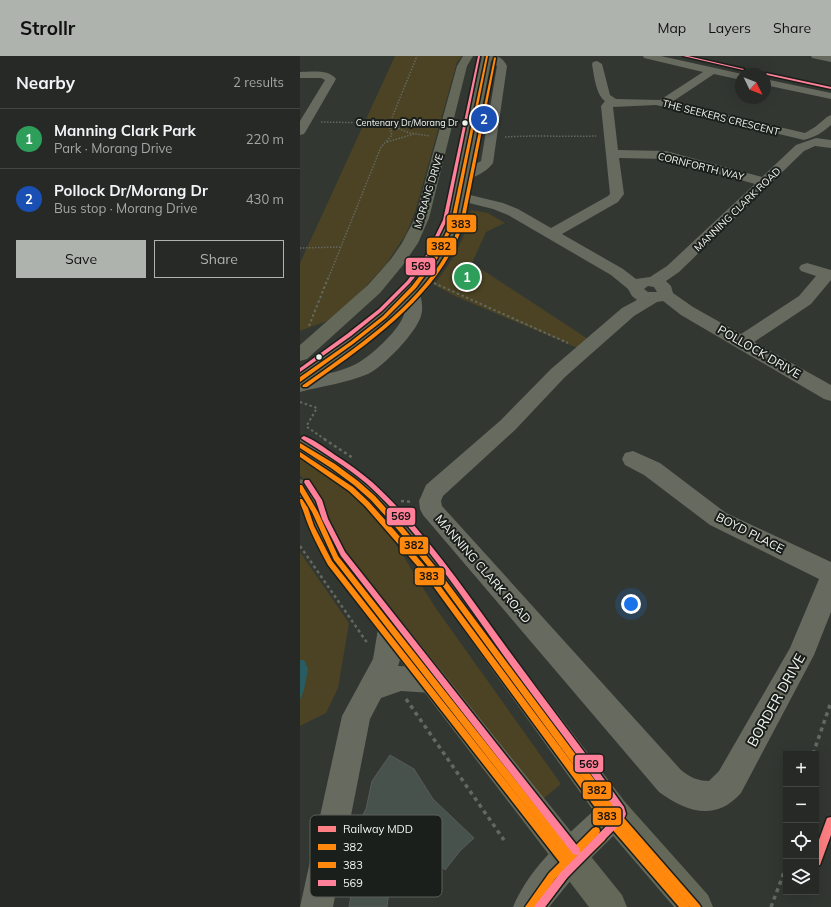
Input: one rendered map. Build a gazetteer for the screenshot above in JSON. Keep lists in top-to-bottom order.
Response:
{
  "streets": {
    "main road": ["MORANG DRIVE"],
    "street": [
      "THE SEEKERS CRESCENT",
      "CORNFORTH WAY",
      "MANNING CLARK ROAD",
      "POLLOCK DRIVE",
      "BOYD PLACE",
      "BORDER DRIVE"
    ]
  },
  "crossings": [
    ["THE SEEKERS CRESCENT", "MANNING CLARK ROAD"],
    ["CORNFORTH WAY", "MANNING CLARK ROAD"],
    ["MANNING CLARK ROAD", "POLLOCK DRIVE"],
    ["MANNING CLARK ROAD", "BORDER DRIVE"]
  ],
  "places": ["Centenary Dr/Morang Dr"],
  "lines": [
    "transit line 382",
    "transit line 569",
    "transit line 383",
    "rail line MDD"
  ],
  "legend": [
    "Railway MDD",
    "382",
    "383",
    "569"
  ],
  "north": "bottom right",
  "page": {
    "header": "Strollr",
    "nav": ["Map", "Layers", "Share"],
    "heading": ["Nearby", "2 results"],
    "pins": ["2", "1"],
    "list": [
      {
        "mark": "1",
        "name": "Manning Clark Park",
        "note": "Park · Morang Drive",
        "value": "220 m"
      },
      {
        "mark": "2",
        "name": "Pollock Dr/Morang Dr",
        "note": "Bus stop · Morang Drive",
        "value": "430 m"
      }
    ],
    "buttons": ["Save", "Share"],
    "map_buttons": ["+", "−"]
  }
}
